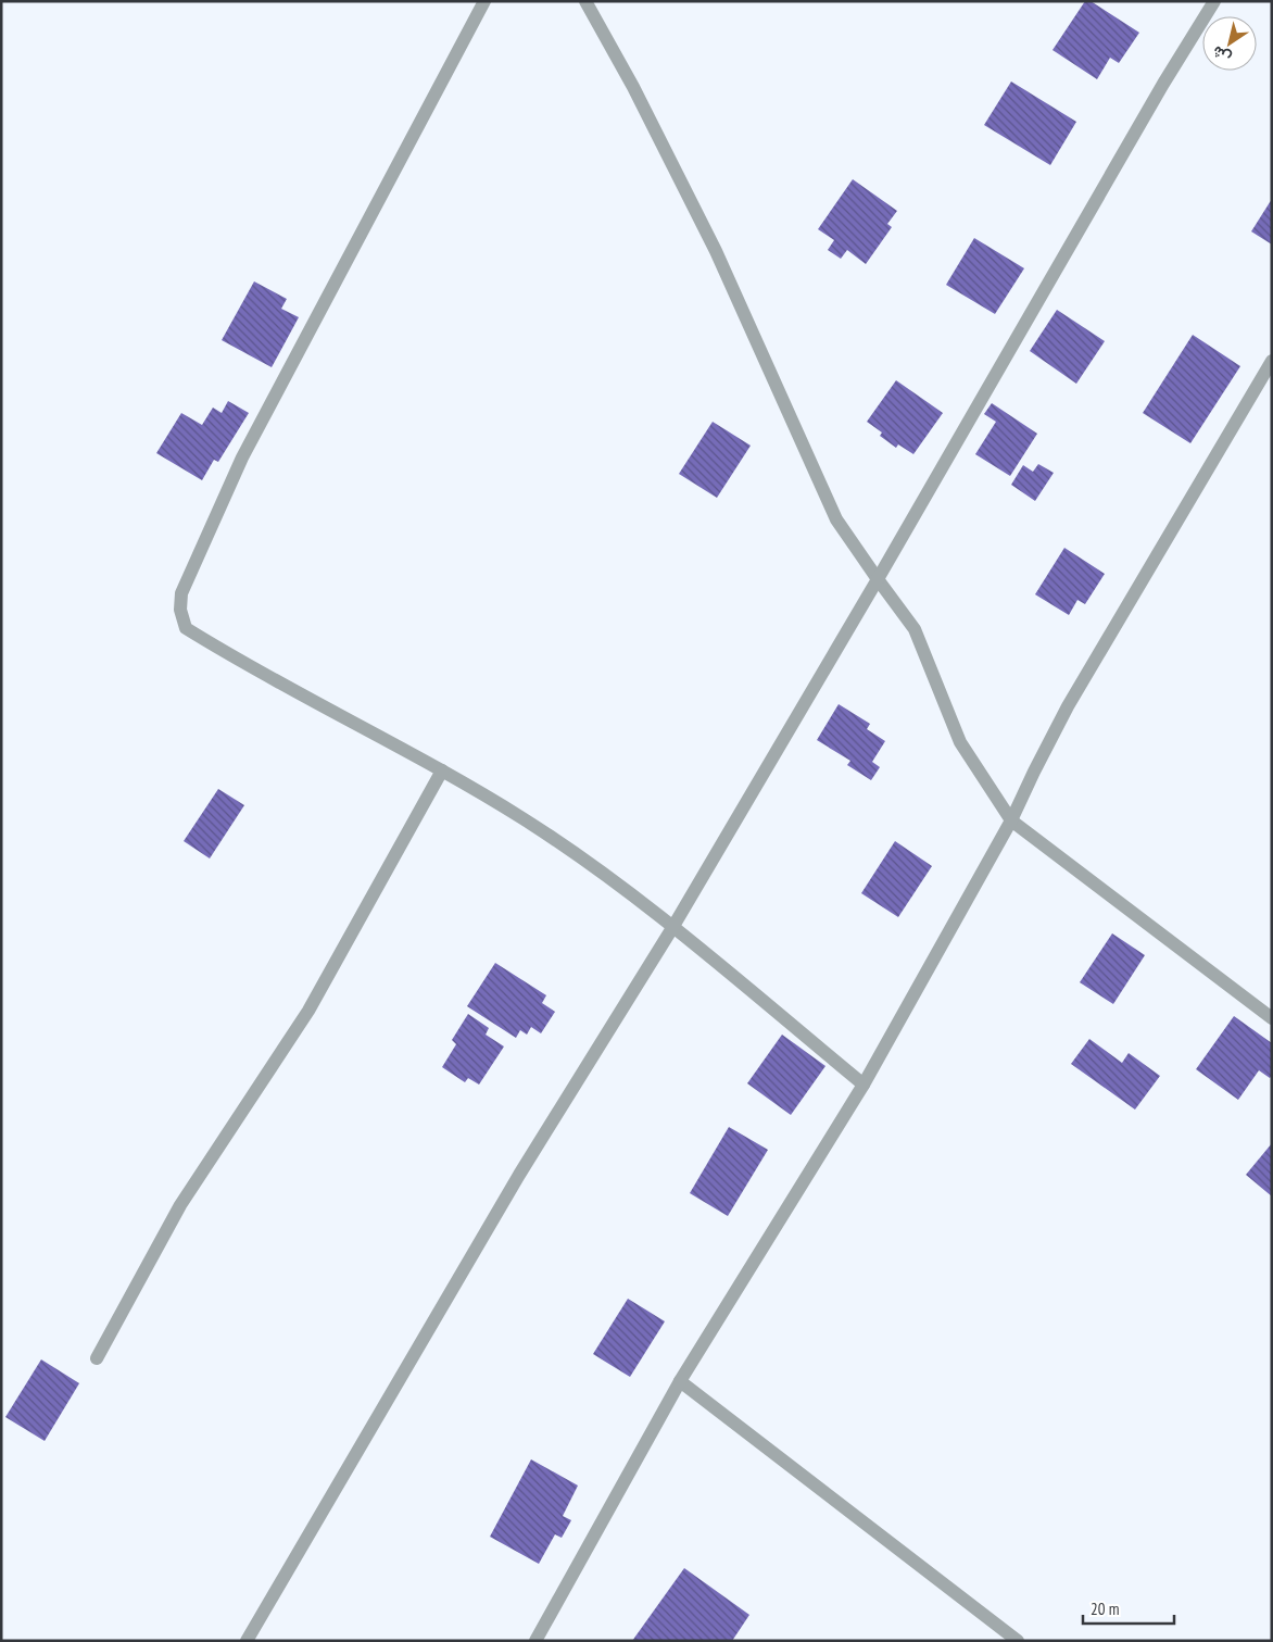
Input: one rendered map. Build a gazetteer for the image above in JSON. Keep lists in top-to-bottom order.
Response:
{
  "scale_bar": "20 m",
  "north": "bottom left"
}
